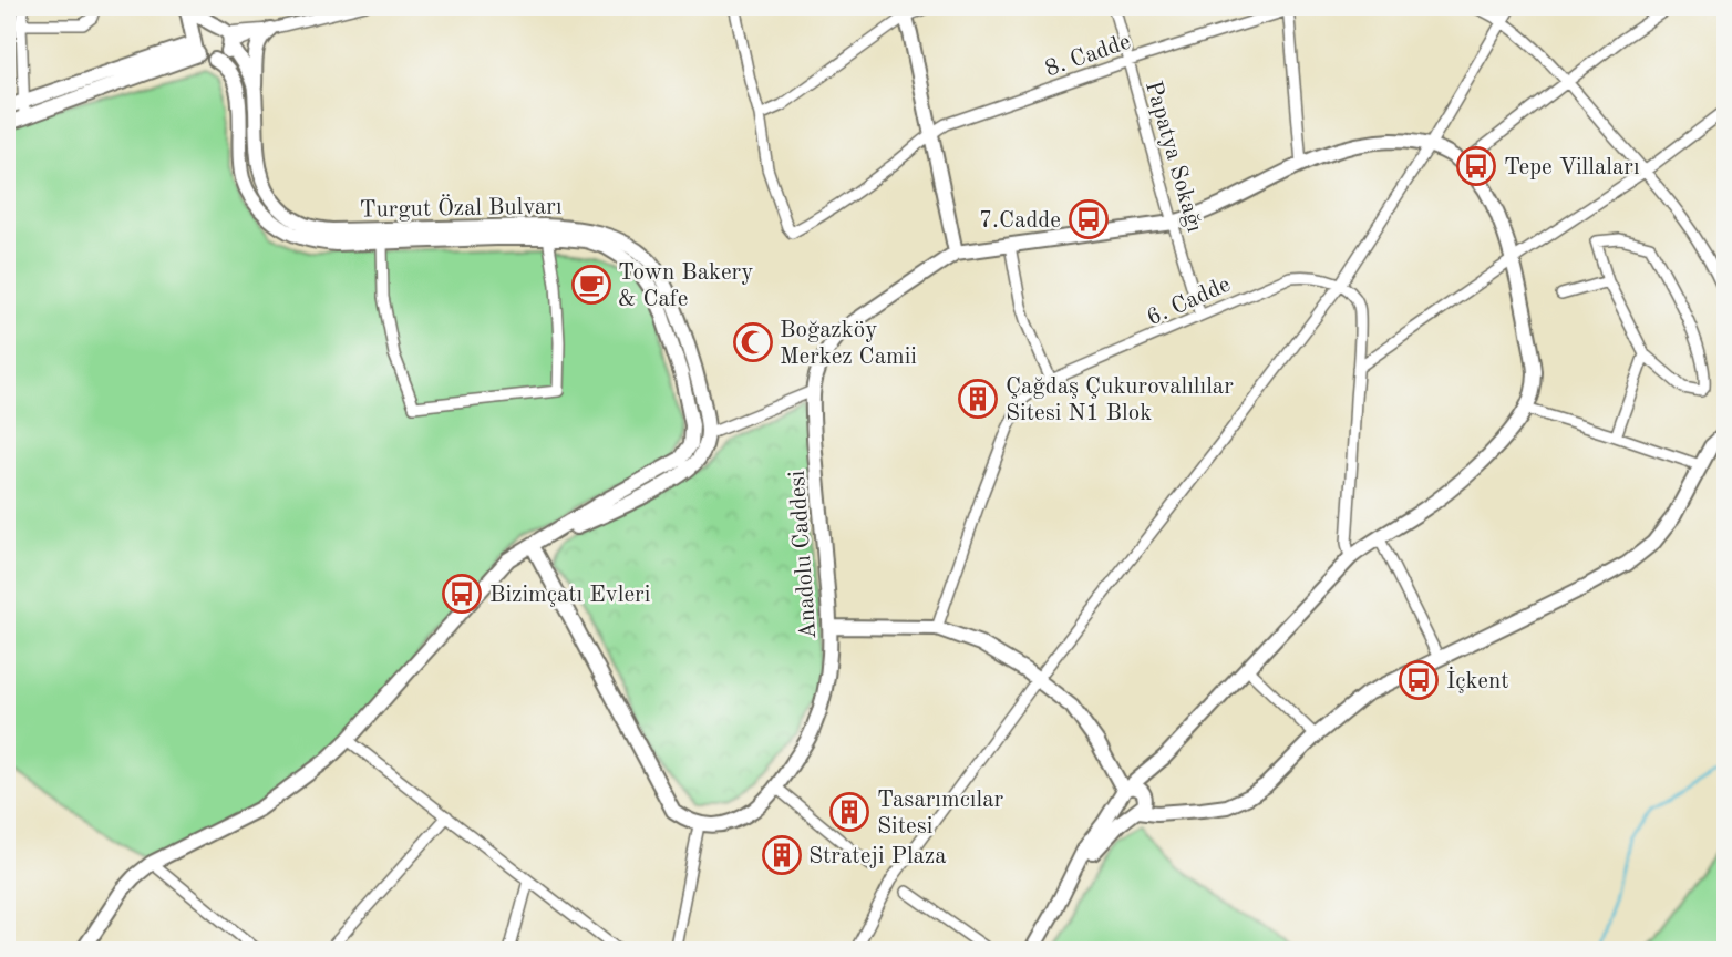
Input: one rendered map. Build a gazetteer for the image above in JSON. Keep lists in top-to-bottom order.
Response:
{
  "streets": {
    "street": [
      "8. Cadde",
      "Papatya Sokağı",
      "Turgut Özal Bulvarı",
      "6. Cadde",
      "Anadolu Caddesi"
    ]
  },
  "crossings": [
    ["8. Cadde", "Papatya Sokağı"],
    ["Papatya Sokağı", "6. Cadde"]
  ],
  "places": {
    "bus stop": [
      "Tepe Villaları",
      "7.Cadde",
      "Bizimçatı Evleri",
      "İçkent"
    ],
    "cafe": ["Town Bakery & Cafe"],
    "mosque": ["Boğazköy Merkez Camii"],
    "building": ["Çağdaş Çukurovalılılar Sitesi N1 Blok", "Tasarımcılar Sitesi", "Strateji Plaza"]
  }
}
